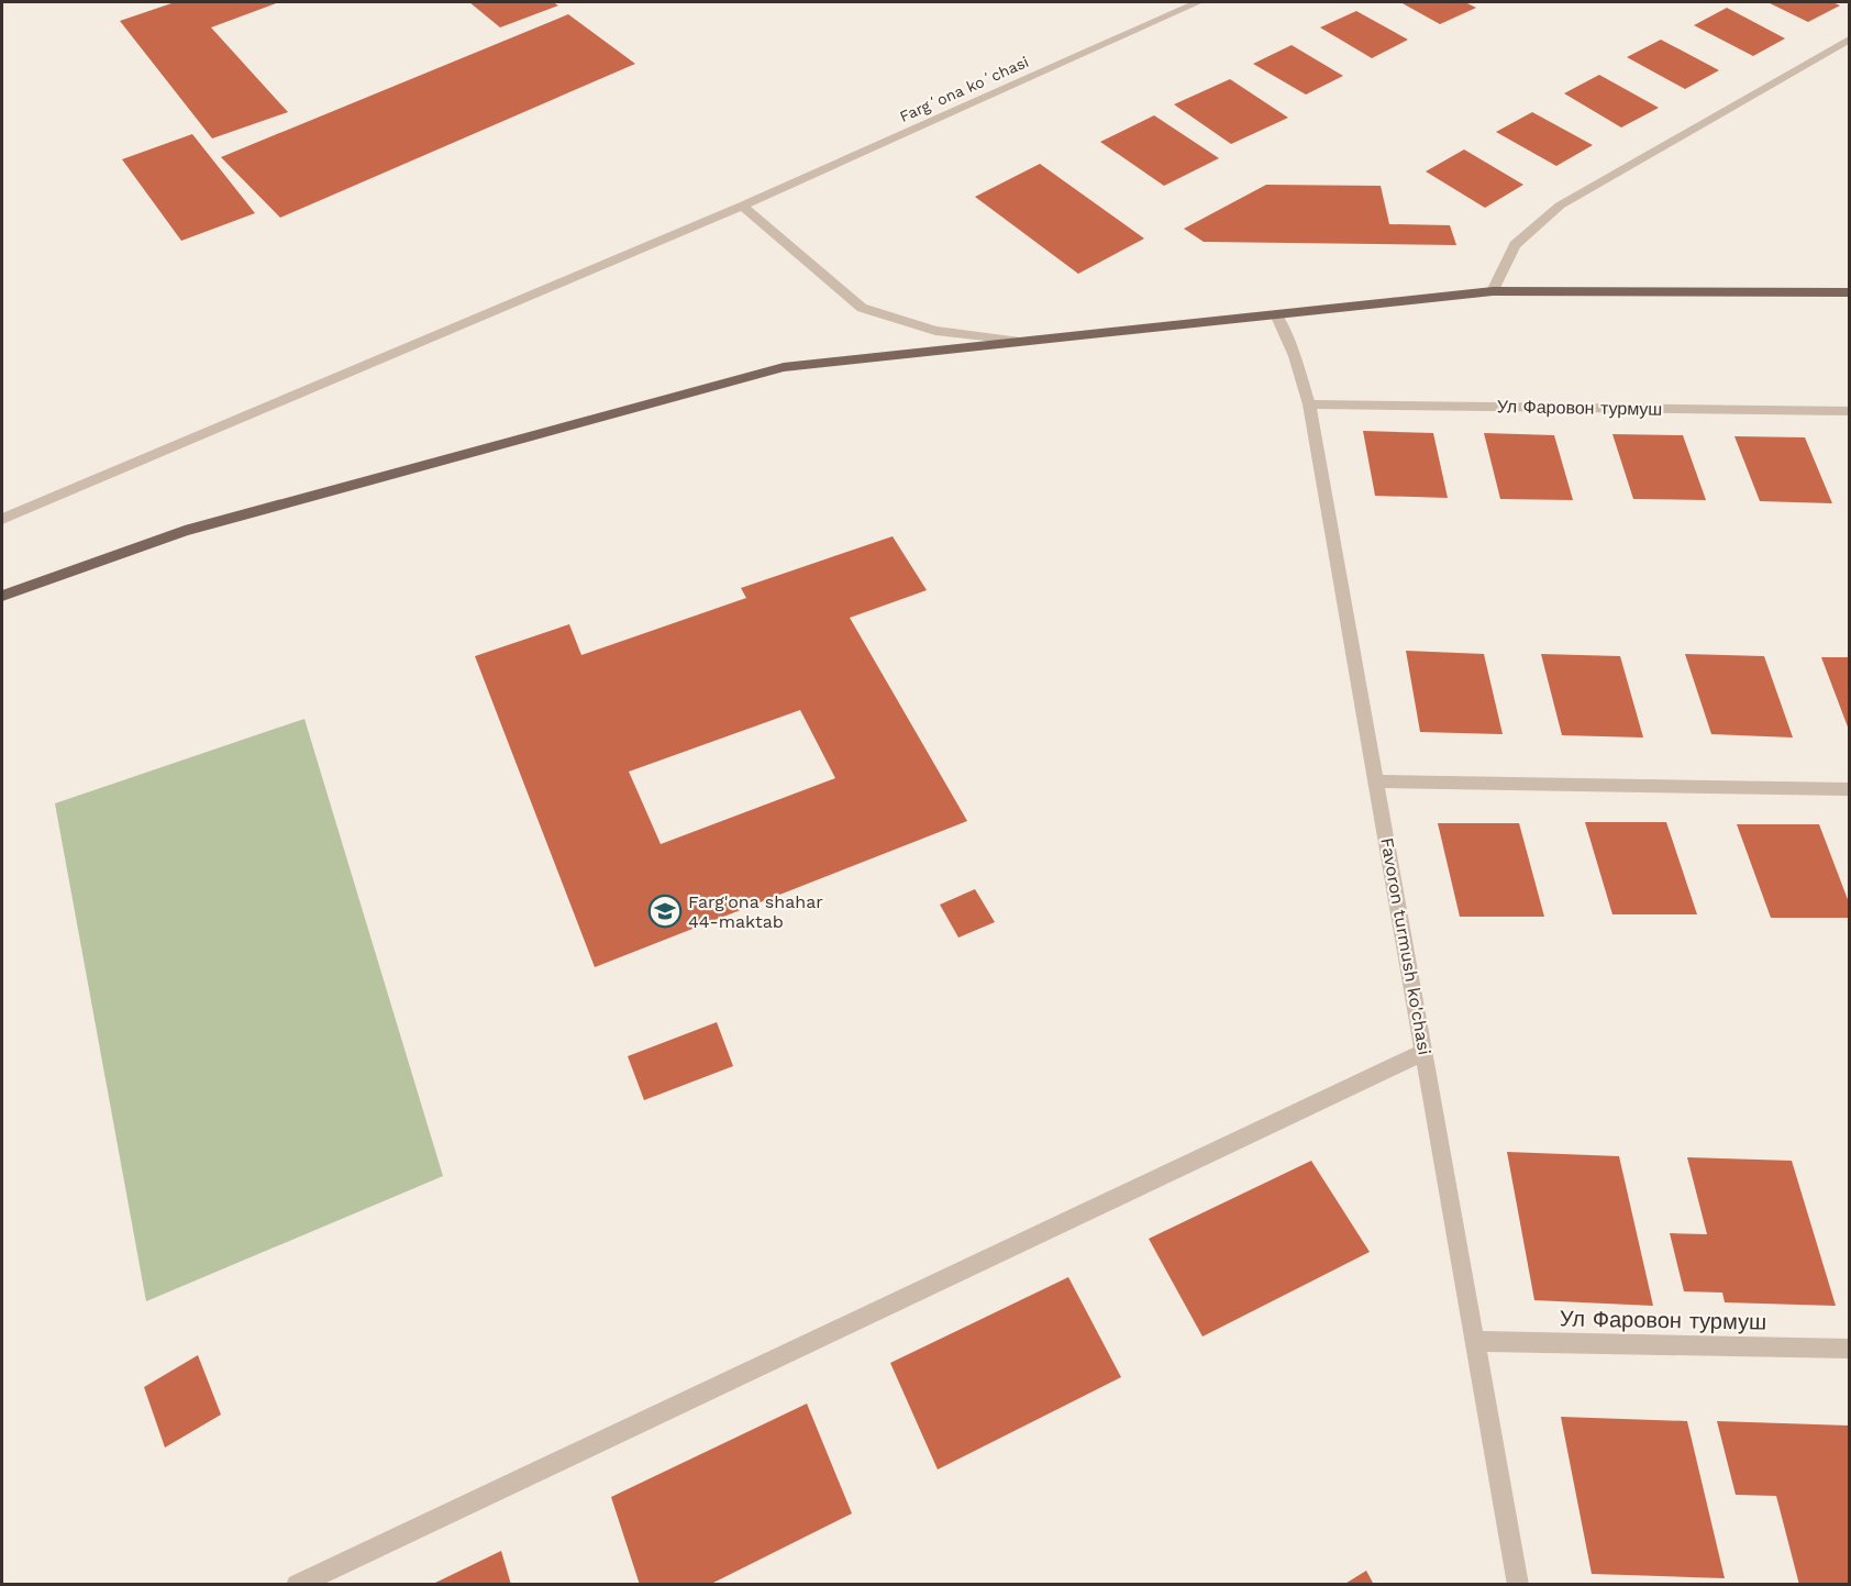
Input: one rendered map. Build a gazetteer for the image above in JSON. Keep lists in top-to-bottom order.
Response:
{
  "streets": {
    "street": ["Fargʻona koʻchasi", "Ул Фаровон турмуш", "Favoron turmush ko'chasi"]
  },
  "crossings": [
    ["Ул Фаровон турмуш", "Favoron turmush ko'chasi"]
  ],
  "places": {
    "school or university": ["Farg'ona shahar 44-maktab"]
  }
}
